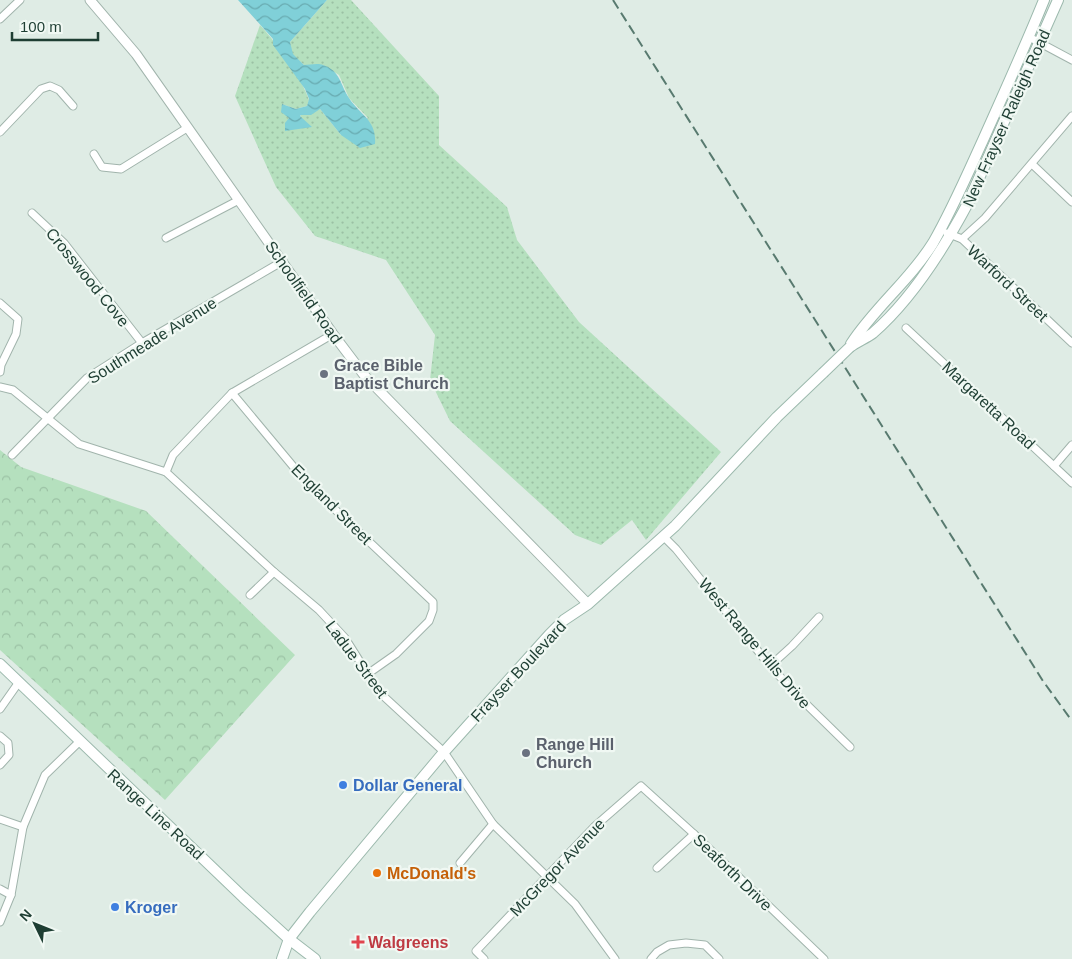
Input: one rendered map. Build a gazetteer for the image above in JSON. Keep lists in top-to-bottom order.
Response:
{
  "streets": {
    "main road": ["New Frayser Raleigh Road", "Frayser Boulevard", "Range Line Road"],
    "street": [
      "Crosswood Cove",
      "Warford Street",
      "Schoolfield Road",
      "Southmeade Avenue",
      "Margaretta Road",
      "England Street",
      "West Range Hills Drive",
      "Ladue Street",
      "McGregor Avenue",
      "Seaforth Drive"
    ]
  },
  "crossings": [
    ["New Frayser Raleigh Road", "Warford Street"],
    ["New Frayser Raleigh Road", "Frayser Boulevard"],
    ["Crosswood Cove", "Southmeade Avenue"],
    ["Schoolfield Road", "Southmeade Avenue"],
    ["Schoolfield Road", "Frayser Boulevard"],
    ["Southmeade Avenue", "Ladue Street"],
    ["England Street", "Ladue Street"],
    ["West Range Hills Drive", "Frayser Boulevard"],
    ["Ladue Street", "Frayser Boulevard"],
    ["Ladue Street", "McGregor Avenue"],
    ["Frayser Boulevard", "Range Line Road"],
    ["McGregor Avenue", "Seaforth Drive"]
  ],
  "places": {
    "other": [
      "Grace Bible Baptist Church",
      "Range Hill Church",
      "Dollar General",
      "McDonald's",
      "Kroger"
    ],
    "health": ["Walgreens"]
  },
  "scale_bar": "100 m",
  "north": "top left"
}
